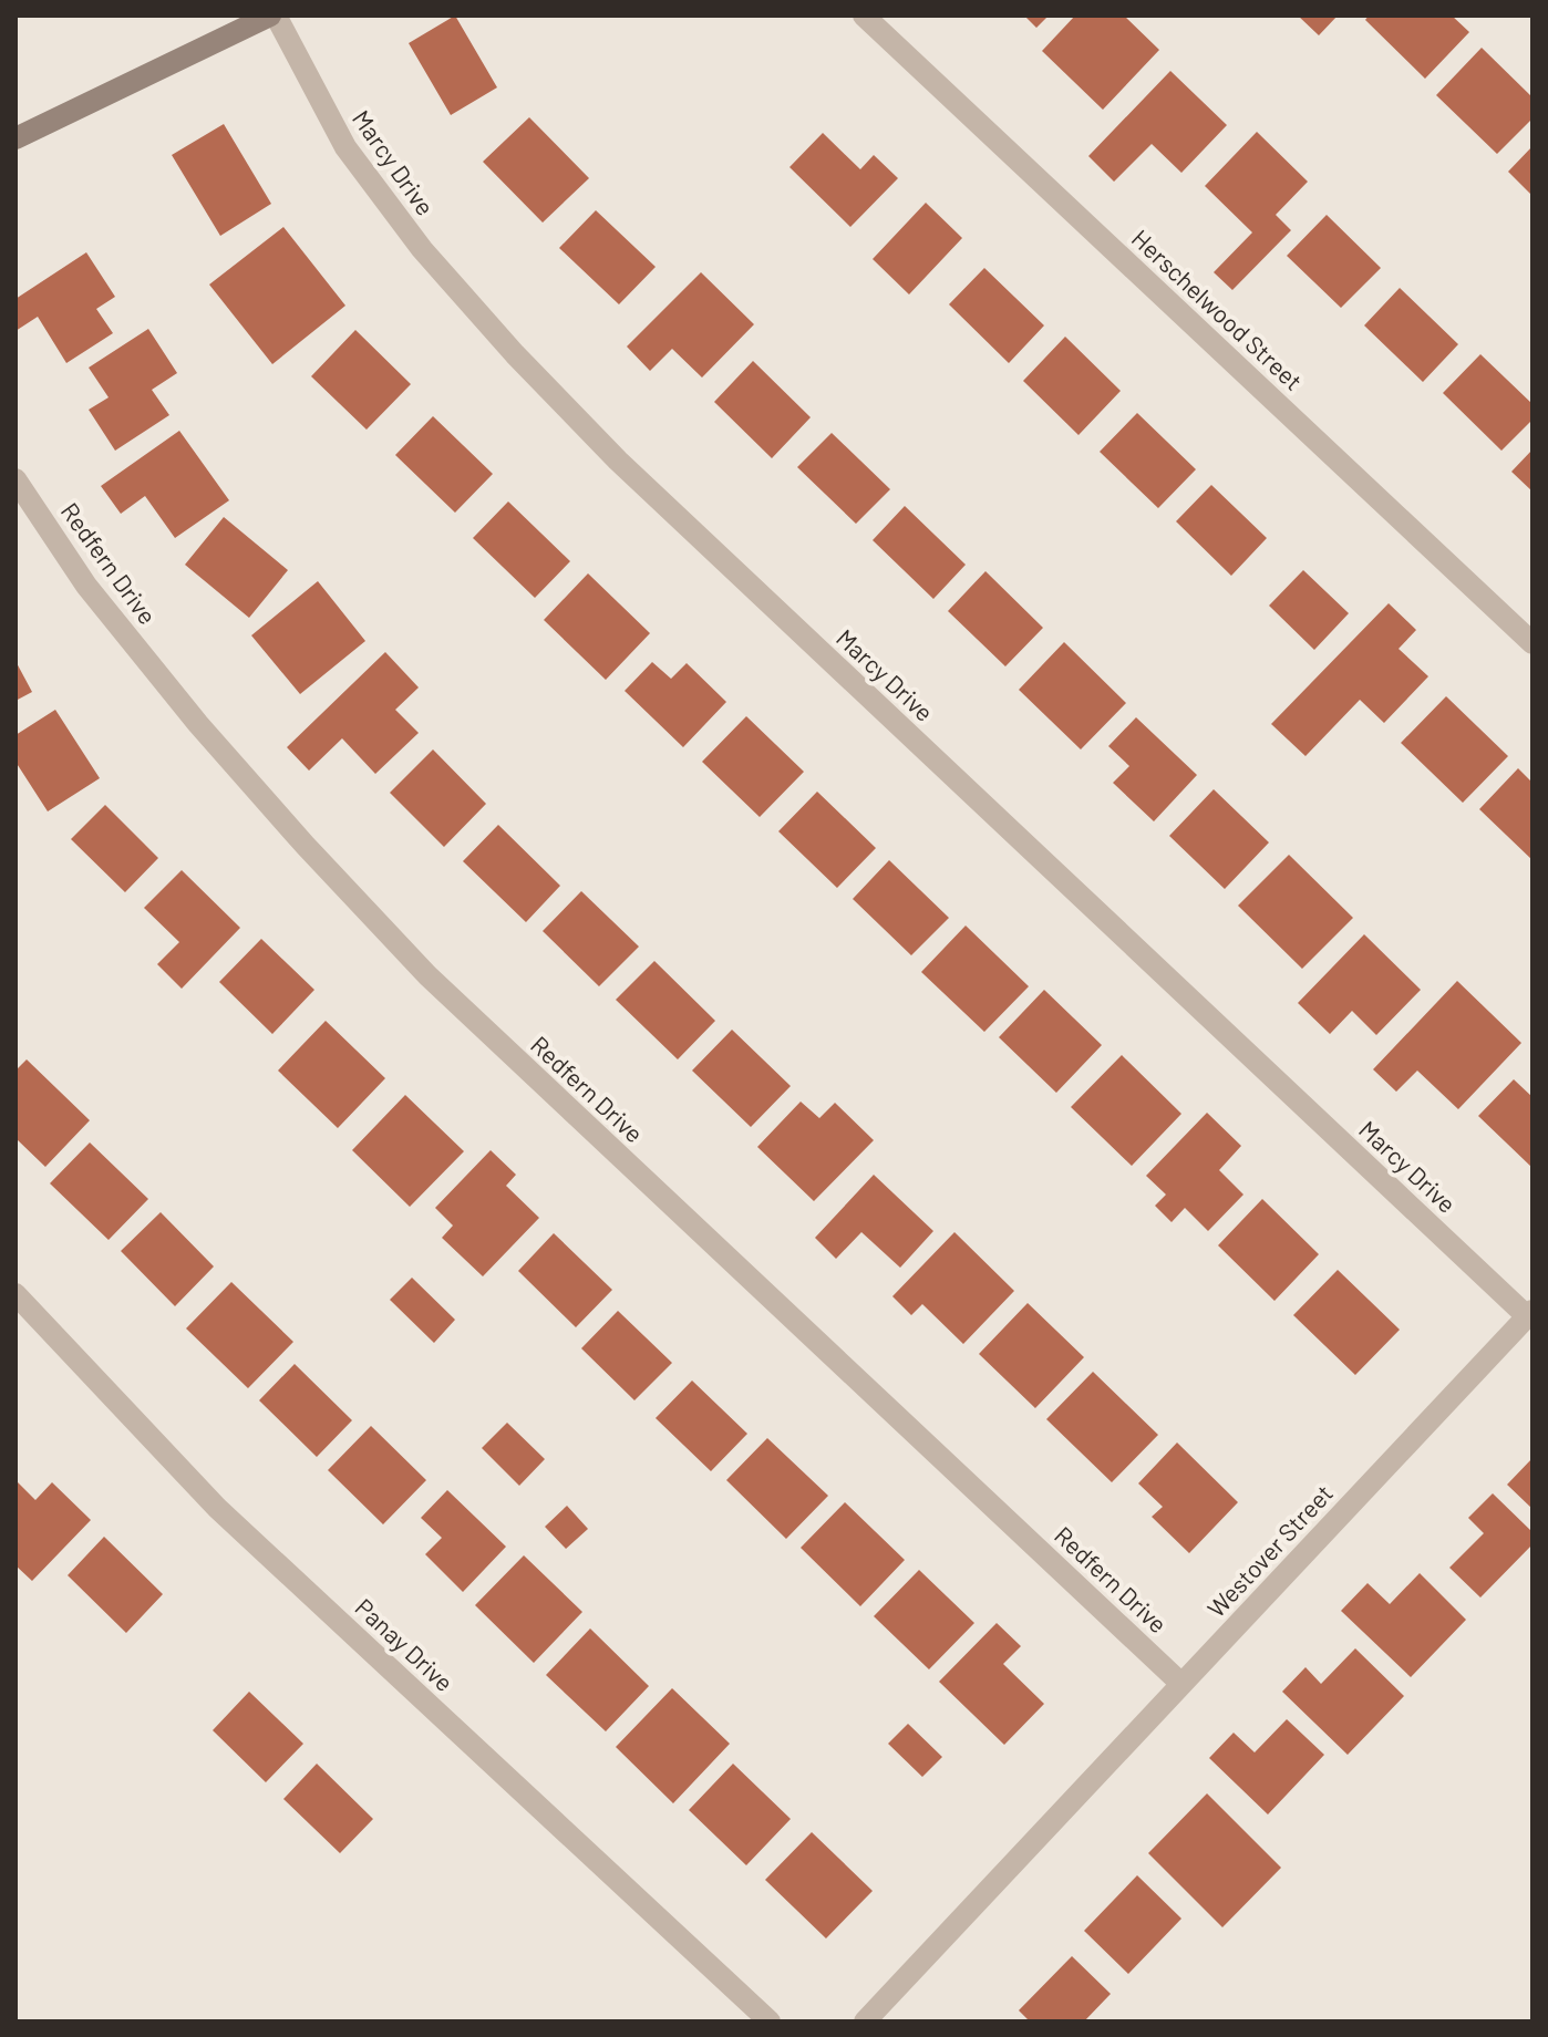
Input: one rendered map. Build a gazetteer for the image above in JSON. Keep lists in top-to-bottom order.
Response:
{
  "streets": {
    "street": [
      "Marcy Drive",
      "Herschelwood Street",
      "Redfern Drive",
      "Westover Street",
      "Panay Drive"
    ]
  },
  "crossings": [
    ["Marcy Drive", "Westover Street"],
    ["Redfern Drive", "Westover Street"]
  ]
}
